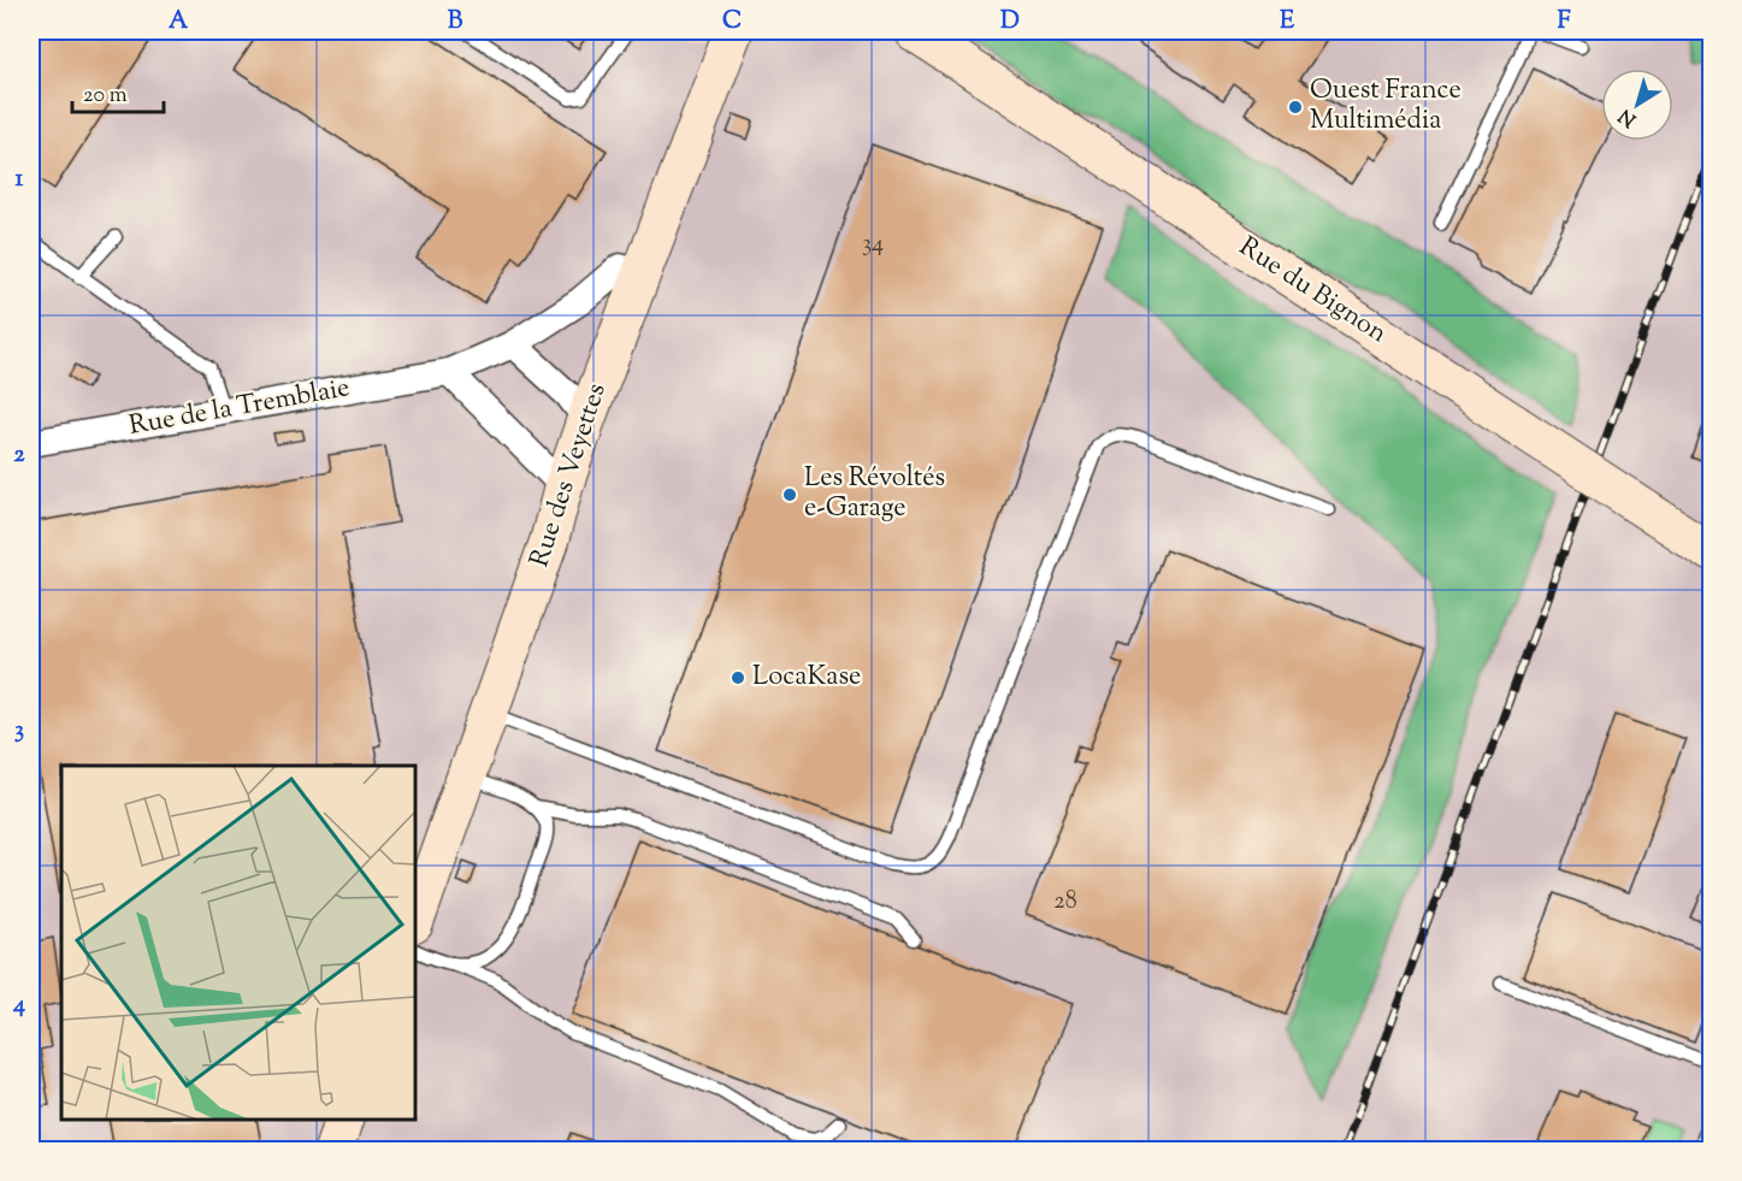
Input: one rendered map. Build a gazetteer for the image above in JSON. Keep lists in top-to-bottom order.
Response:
{
  "streets": {
    "street": ["Rue du Bignon", "Rue de la Tremblaie", "Rue des Veyettes"]
  },
  "crossings": [
    ["Rue de la Tremblaie", "Rue des Veyettes"]
  ],
  "places": ["Ouest France Multimédia", "Les Révoltés e-Garage", "LocaKase"],
  "house_numbers": ["34", "28"],
  "scale_bar": "20 m",
  "north": "bottom left",
  "grid": {
    "columns": [
      "A",
      "B",
      "C",
      "D",
      "E",
      "F"
    ],
    "rows": [
      "1",
      "2",
      "3",
      "4"
    ]
  }
}
